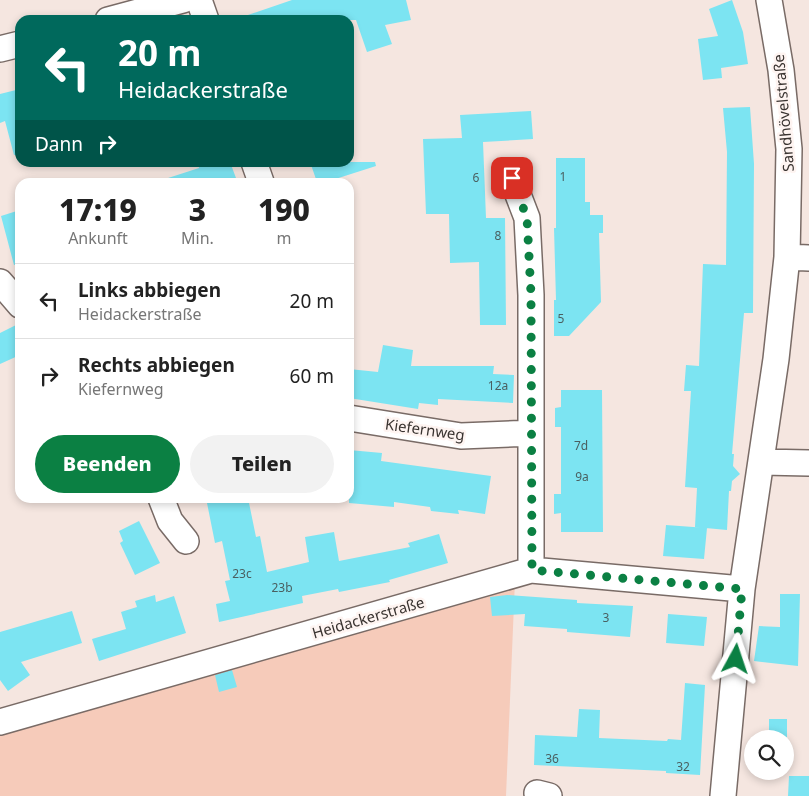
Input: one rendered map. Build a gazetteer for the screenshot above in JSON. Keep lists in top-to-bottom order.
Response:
{
  "streets": {
    "street": ["Sandhövelstraße", "Kiefernweg", "Heidackerstraße"]
  },
  "crossings": [
    ["Sandhövelstraße", "Heidackerstraße"]
  ],
  "house_numbers": [
    "1",
    "6",
    "8",
    "5",
    "12a",
    "7d",
    "9a",
    "23c",
    "23b",
    "3",
    "36",
    "32"
  ],
  "page": {
    "turn": ["20 m", "Heidackerstraße"],
    "then": "Dann",
    "eta": [
      "17:19",
      "Ankunft",
      "3",
      "Min.",
      "190",
      "m"
    ],
    "list": [
      {
        "name": "Links abbiegen",
        "note": "Heidackerstraße",
        "value": "20 m"
      },
      {
        "name": "Rechts abbiegen",
        "note": "Kiefernweg",
        "value": "60 m"
      }
    ],
    "buttons": ["Beenden", "Teilen"]
  }
}
